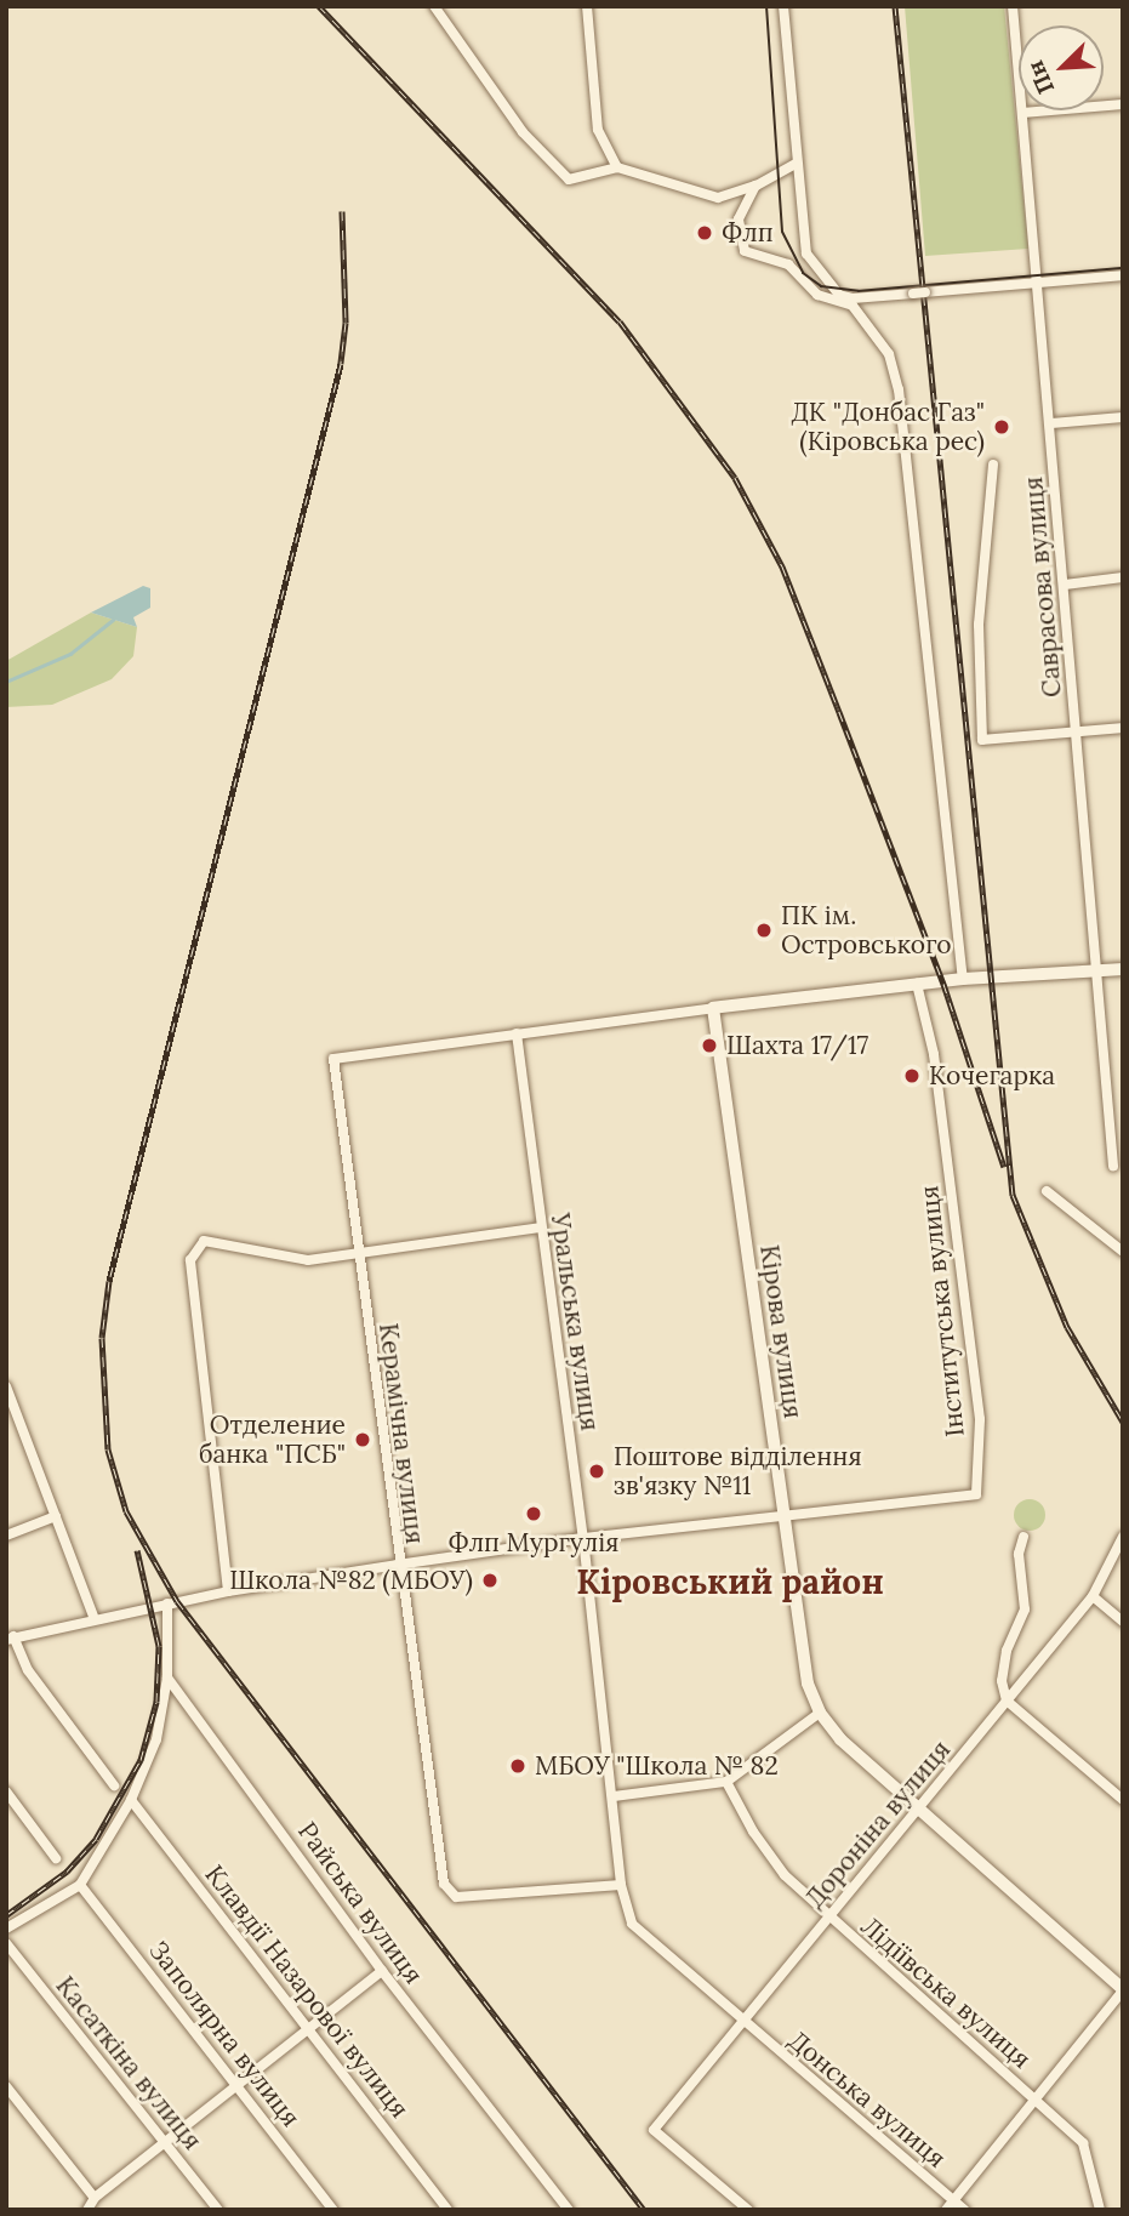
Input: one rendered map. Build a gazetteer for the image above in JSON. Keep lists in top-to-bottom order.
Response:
{
  "streets": {
    "main road": ["Кірова вулиця"],
    "street": [
      "Саврасова вулиця",
      "Інститутська вулиця",
      "Уральська вулиця",
      "Керамічна вулиця",
      "Дороніна вулиця",
      "Райська вулиця",
      "Клавдії Назарової вулиця",
      "Лідіївська вулиця",
      "Заполярна вулиця",
      "Касаткіна вулиця",
      "Донська вулиця"
    ]
  },
  "crossings": [
    ["Інститутська вулиця", "Кірова вулиця"],
    ["Уральська вулиця", "Керамічна вулиця"],
    ["Уральська вулиця", "Дороніна вулиця"],
    ["Уральська вулиця", "Донська вулиця"],
    ["Кірова вулиця", "Дороніна вулиця"],
    ["Дороніна вулиця", "Лідіївська вулиця"],
    ["Дороніна вулиця", "Донська вулиця"]
  ],
  "districts": ["Кіровський район"],
  "places": [
    "Флп",
    "ДК \"Донбас Газ\" (Кіровська рес)",
    "ПК ім. Островського",
    "Шахта 17/17",
    "Кочегарка",
    "Отделение банка \"ПСБ\"",
    "Поштове відділення зв'язку №11",
    "Флп Мургулія",
    "Школа №82 (МБОУ)",
    "МБОУ \"Школа № 82"
  ],
  "north": "bottom left"
}
